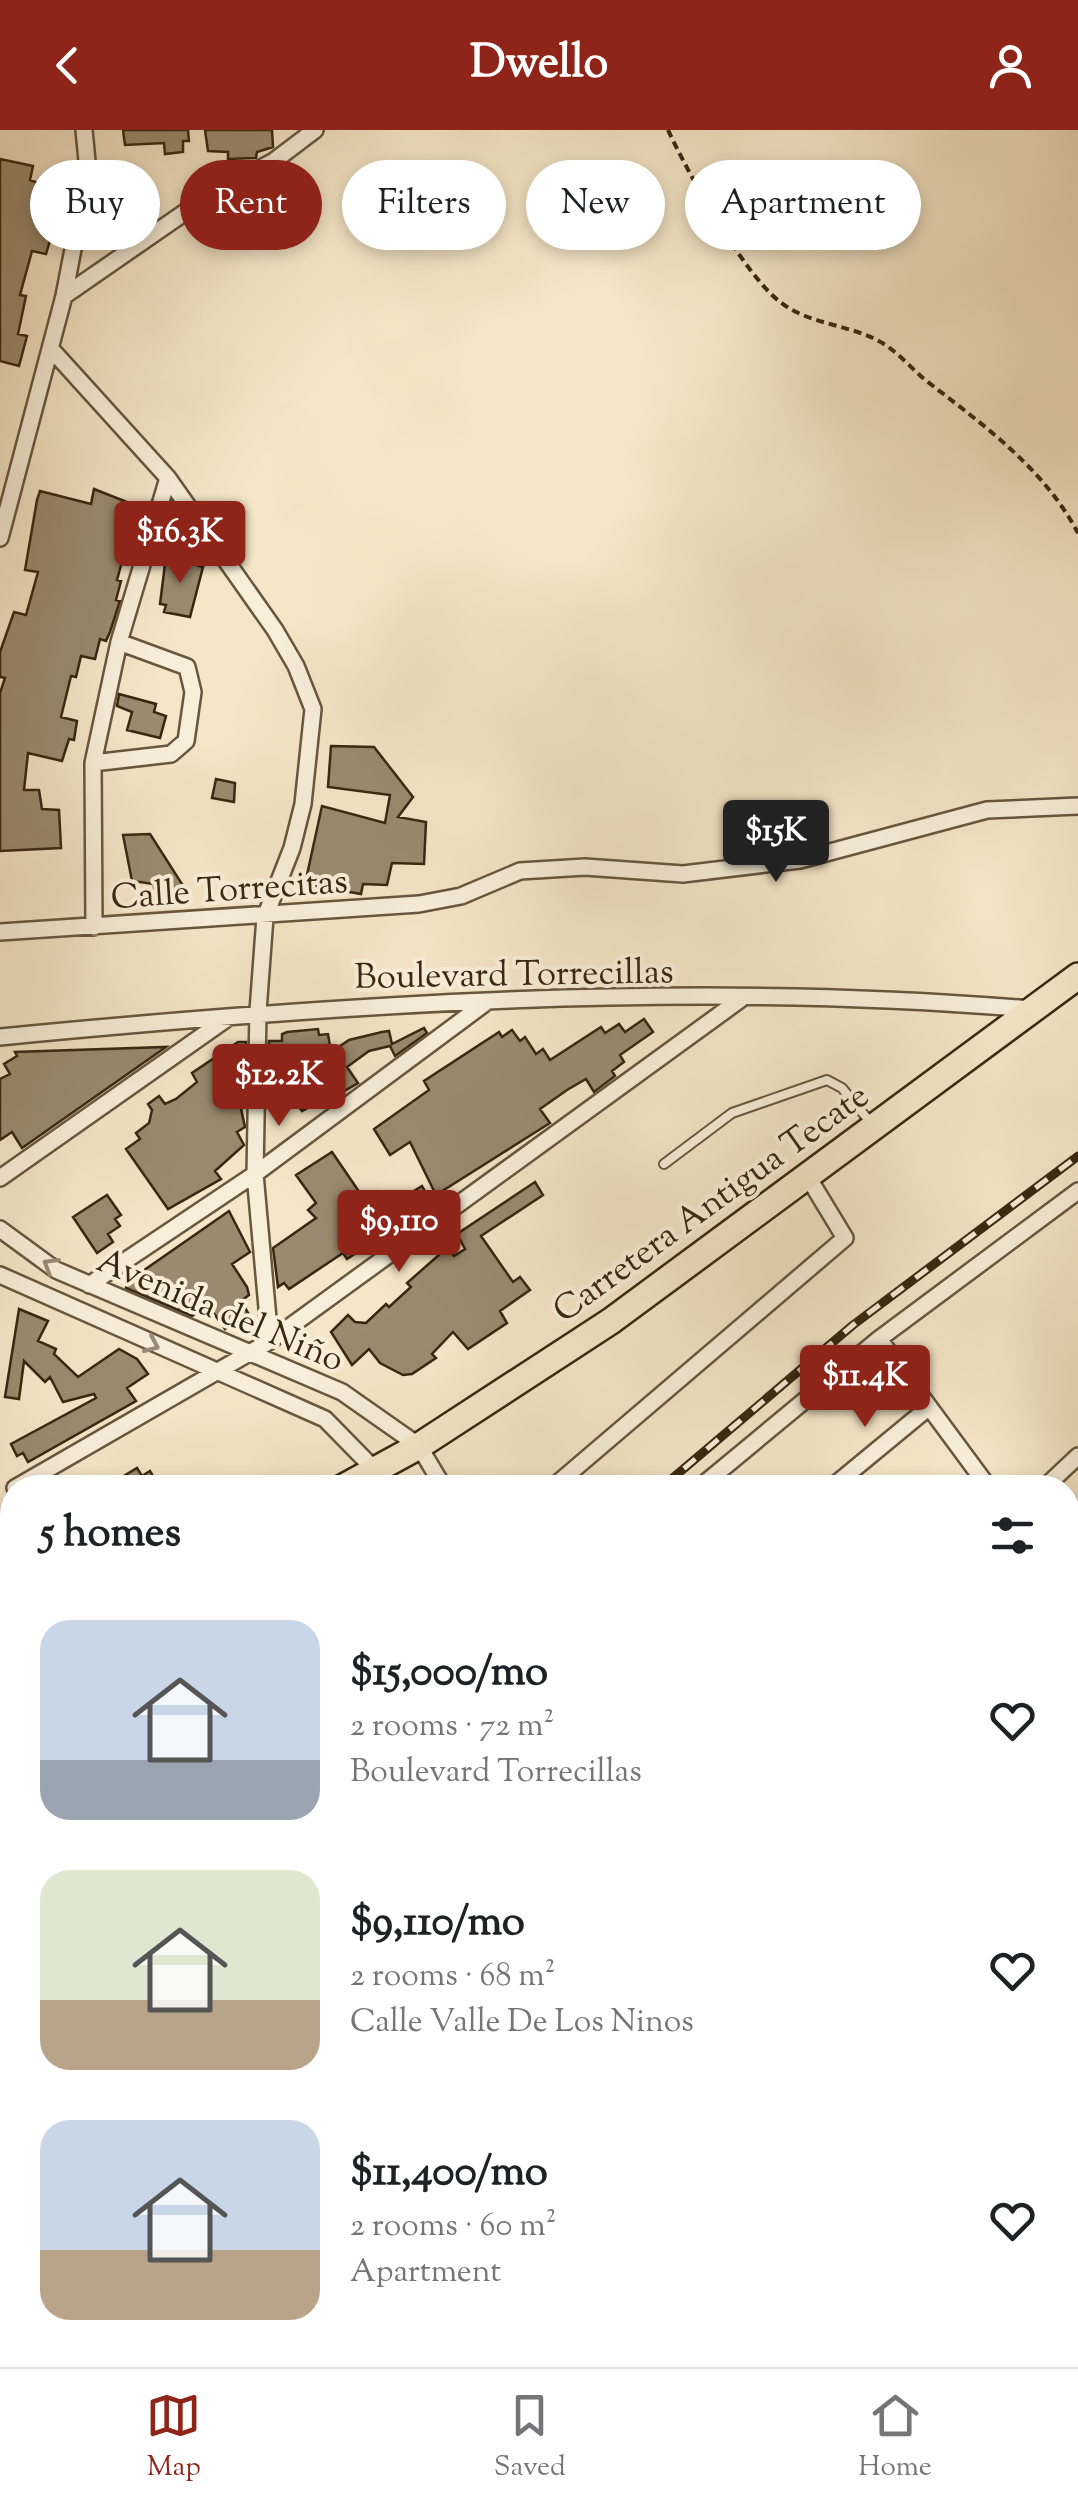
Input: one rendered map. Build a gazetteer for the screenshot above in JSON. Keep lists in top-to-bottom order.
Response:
{
  "streets": {
    "main road": ["Carretera Antigua Tecate"],
    "street": ["Calle Torrecitas", "Boulevard Torrecillas", "Avenida del Niño"]
  },
  "crossings": [
    ["Boulevard Torrecillas", "Carretera Antigua Tecate"],
    ["Carretera Antigua Tecate", "Avenida del Niño"]
  ],
  "page": {
    "header": "Dwello",
    "chip": [
      "Buy",
      "Rent",
      "Filters",
      "New",
      "Apartment"
    ],
    "price": [
      "$16.3K",
      "$15K",
      "$12.2K",
      "$9,110",
      "$11.4K"
    ],
    "heading": "5 homes",
    "list": [
      {
        "name": "$15,000/mo",
        "note": "2 rooms · 72 m² · Boulevard Torrecillas"
      },
      {
        "name": "$9,110/mo",
        "note": "2 rooms · 68 m² · Calle Valle De Los Ninos"
      },
      {
        "name": "$11,400/mo",
        "note": "2 rooms · 60 m² · Apartment"
      }
    ],
    "tabs": ["Map", "Saved", "Home"]
  }
}
